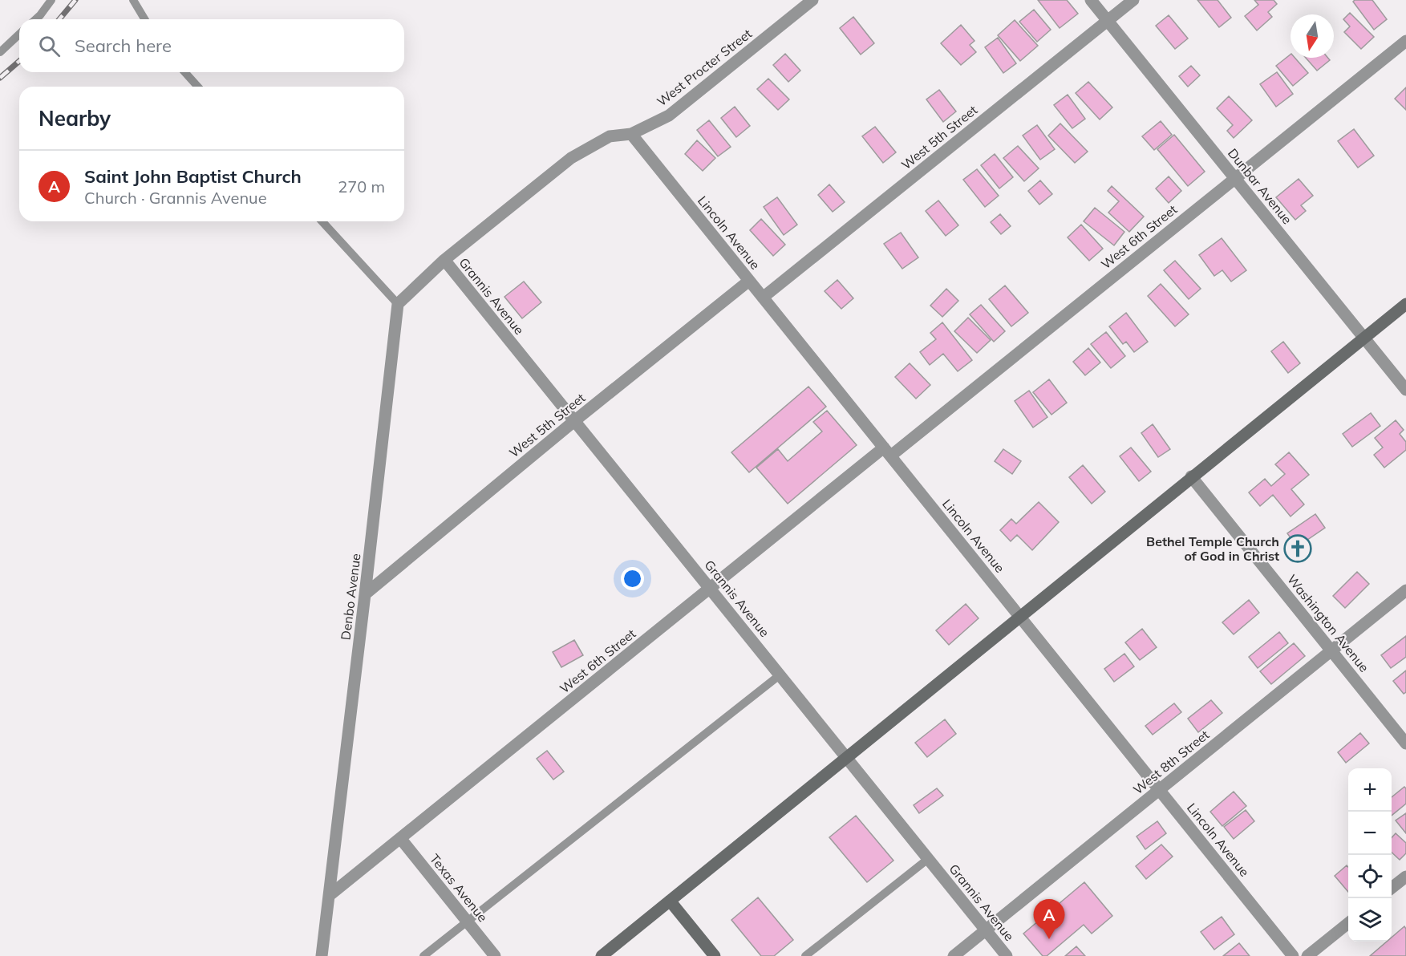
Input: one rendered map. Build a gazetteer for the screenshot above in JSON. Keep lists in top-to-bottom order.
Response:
{
  "streets": {
    "street": [
      "West Procter Street",
      "West 5th Street",
      "Dunbar Avenue",
      "Lincoln Avenue",
      "West 6th Street",
      "Grannis Avenue",
      "Denbo Avenue",
      "Washington Avenue",
      "West 8th Street",
      "Texas Avenue"
    ]
  },
  "crossings": [
    ["West Procter Street", "Lincoln Avenue"],
    ["West Procter Street", "Grannis Avenue"],
    ["West 5th Street", "Dunbar Avenue"],
    ["West 5th Street", "Lincoln Avenue"],
    ["West 5th Street", "Grannis Avenue"],
    ["West 5th Street", "Denbo Avenue"],
    ["Dunbar Avenue", "West 6th Street"],
    ["Lincoln Avenue", "West 6th Street"],
    ["Lincoln Avenue", "West 8th Street"],
    ["West 6th Street", "Grannis Avenue"],
    ["West 6th Street", "Denbo Avenue"],
    ["West 6th Street", "Texas Avenue"],
    ["Grannis Avenue", "West 8th Street"],
    ["Washington Avenue", "West 8th Street"]
  ],
  "places": {
    "church": ["Bethel Temple Church of God in Christ"]
  },
  "north": "bottom",
  "page": {
    "search": "Search here",
    "heading": "Nearby",
    "list": [
      {
        "mark": "A",
        "name": "Saint John Baptist Church",
        "note": "Church · Grannis Avenue",
        "value": "270 m"
      }
    ],
    "map_buttons": ["+", "−"],
    "pins": "A"
  }
}
